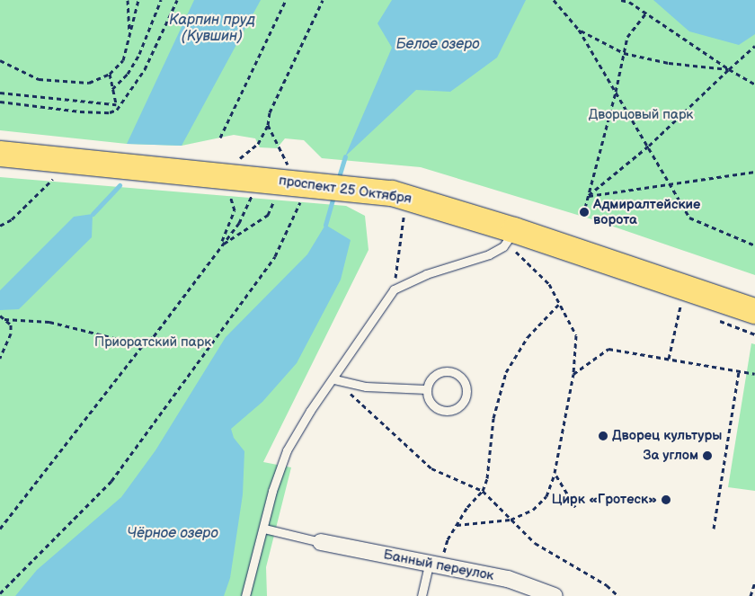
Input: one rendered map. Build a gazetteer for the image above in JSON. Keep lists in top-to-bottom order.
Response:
{
  "streets": {
    "main road": ["проспект 25 Октября"],
    "street": ["Банный переулок"]
  },
  "water": ["Карпин пруд (Кувшин)", "Белое озеро", "Чёрное озеро"],
  "parks": ["Дворцовый парк", "Приоратский парк"],
  "places": [
    "Адмиралтейские ворота",
    "Дворец культуры",
    "За углом",
    "Цирк «Гротеск»"
  ]
}
